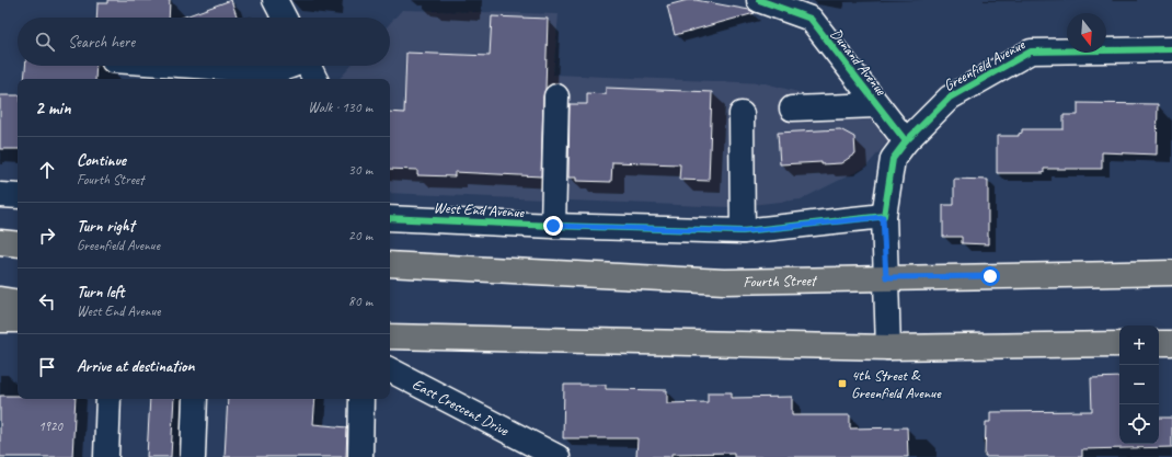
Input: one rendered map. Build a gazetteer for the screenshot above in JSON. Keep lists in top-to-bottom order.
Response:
{
  "streets": {
    "main road": ["Fourth Street"],
    "street": [
      "Dunand Avenue",
      "Greenfield Avenue",
      "West End Avenue",
      "East Crescent Drive"
    ]
  },
  "crossings": [
    ["Dunand Avenue", "Greenfield Avenue"],
    ["Greenfield Avenue", "West End Avenue"],
    ["Greenfield Avenue", "Fourth Street"]
  ],
  "places": {
    "transit": ["4th Street & Greenfield Avenue"]
  },
  "house_numbers": ["1920"],
  "north": "bottom",
  "page": {
    "search": "Search here",
    "heading": ["2 min", "Walk · 130 m"],
    "list": [
      ["Continue", "Fourth Street", "30 m"],
      ["Turn right", "Greenfield Avenue", "20 m"],
      ["Turn left", "West End Avenue", "80 m"],
      "Arrive at destination"
    ],
    "map_buttons": ["+", "−"]
  }
}
